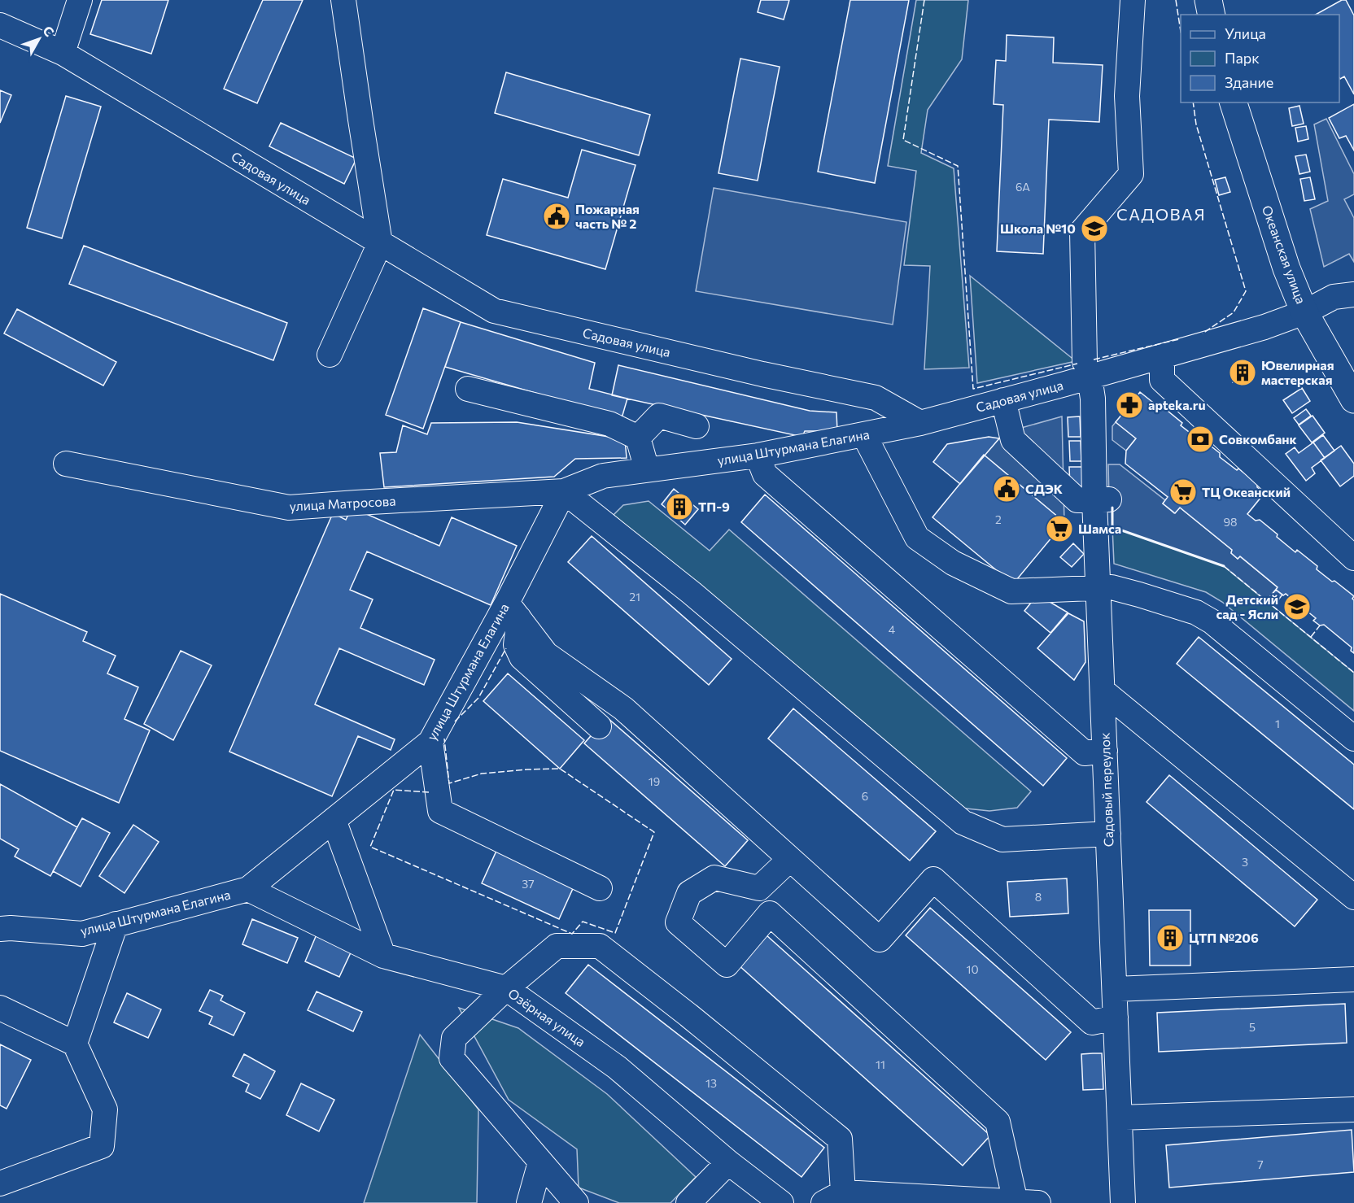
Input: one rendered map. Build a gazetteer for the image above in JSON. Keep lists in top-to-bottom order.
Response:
{
  "streets": {
    "main road": ["Океанская улица"],
    "street": [
      "Садовая улица",
      "улица Штурмана Елагина",
      "улица Матросова",
      "Садовый переулок",
      "Озёрная улица"
    ]
  },
  "crossings": [
    ["Садовая улица", "Океанская улица"],
    ["Садовая улица", "улица Штурмана Елагина"],
    ["Садовая улица", "Садовый переулок"],
    ["улица Штурмана Елагина", "улица Матросова"],
    ["улица Штурмана Елагина", "Озёрная улица"]
  ],
  "districts": ["САДОВАЯ"],
  "places": {
    "public building": ["Пожарная часть № 2", "СДЭК"],
    "school or university": ["Школа №10", "Детский сад - Ясли"],
    "building": ["Ювелирная мастерская", "ТП-9", "ЦТП №206"],
    "pharmacy": ["apteka.ru"],
    "bank": ["Совкомбанк"],
    "supermarket": ["ТЦ Океанский", "Шамса"]
  },
  "house_numbers": [
    "6А",
    "2",
    "98",
    "21",
    "4",
    "1",
    "19",
    "6",
    "3",
    "37",
    "8",
    "10",
    "5",
    "11",
    "13",
    "7"
  ],
  "legend": ["Улица", "Парк", "Здание"],
  "north": "top right"
}
